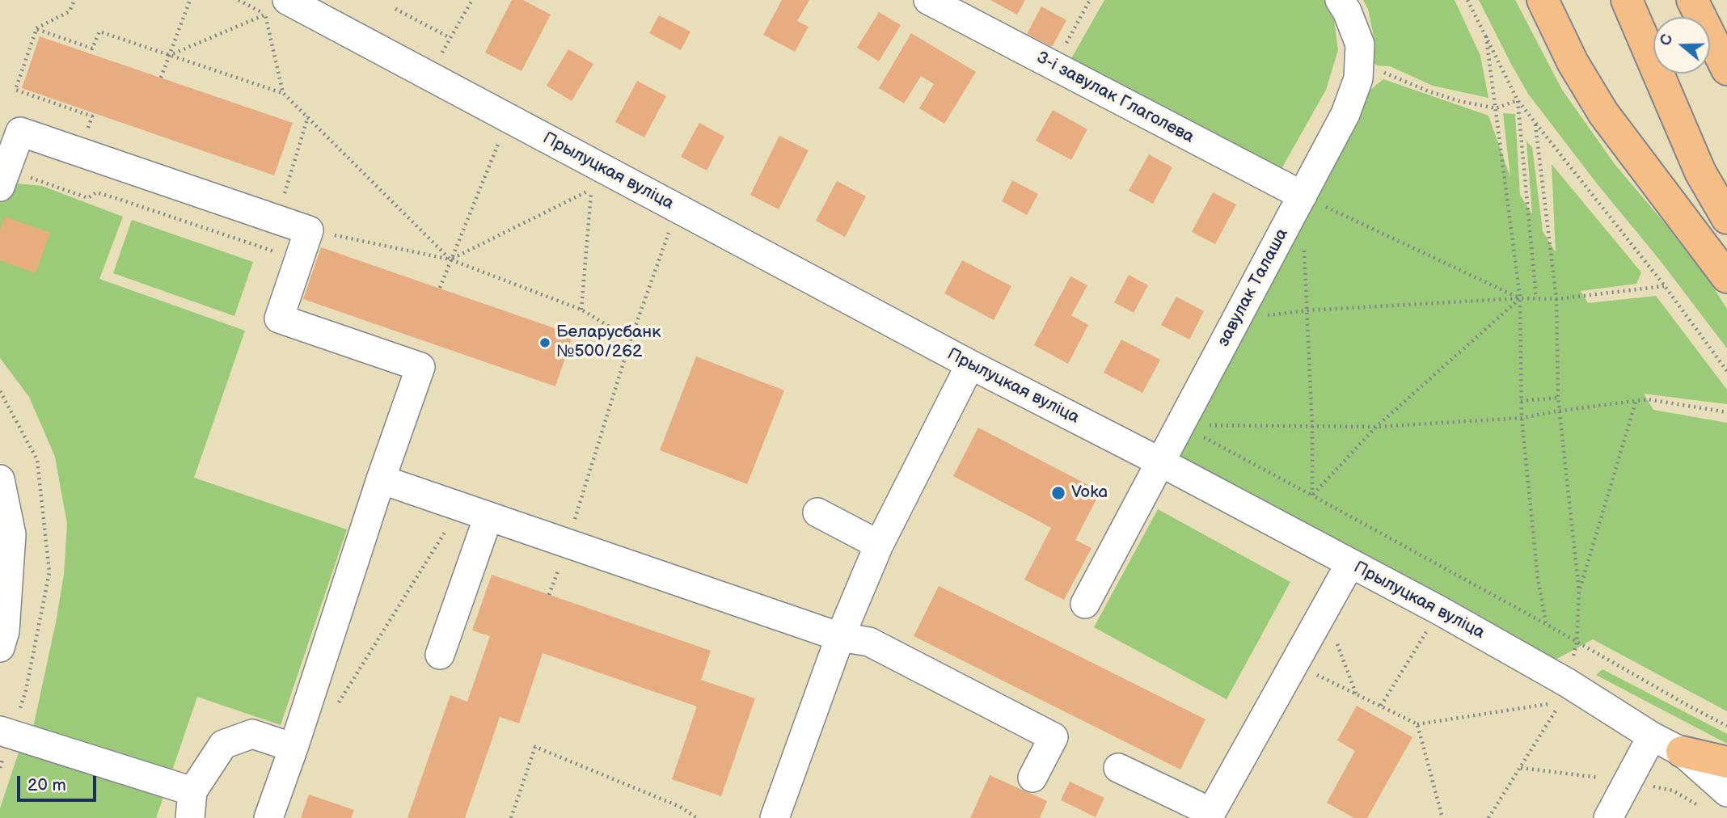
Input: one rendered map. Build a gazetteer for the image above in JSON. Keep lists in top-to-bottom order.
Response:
{
  "streets": {
    "street": ["3-і завулак Глаголева", "Прылуцкая вуліца", "завулак Талаша"]
  },
  "crossings": [
    ["3-і завулак Глаголева", "завулак Талаша"],
    ["Прылуцкая вуліца", "завулак Талаша"]
  ],
  "places": ["Беларусбанк №500/262", "Voka"],
  "scale_bar": "20 m",
  "north": "left"
}
